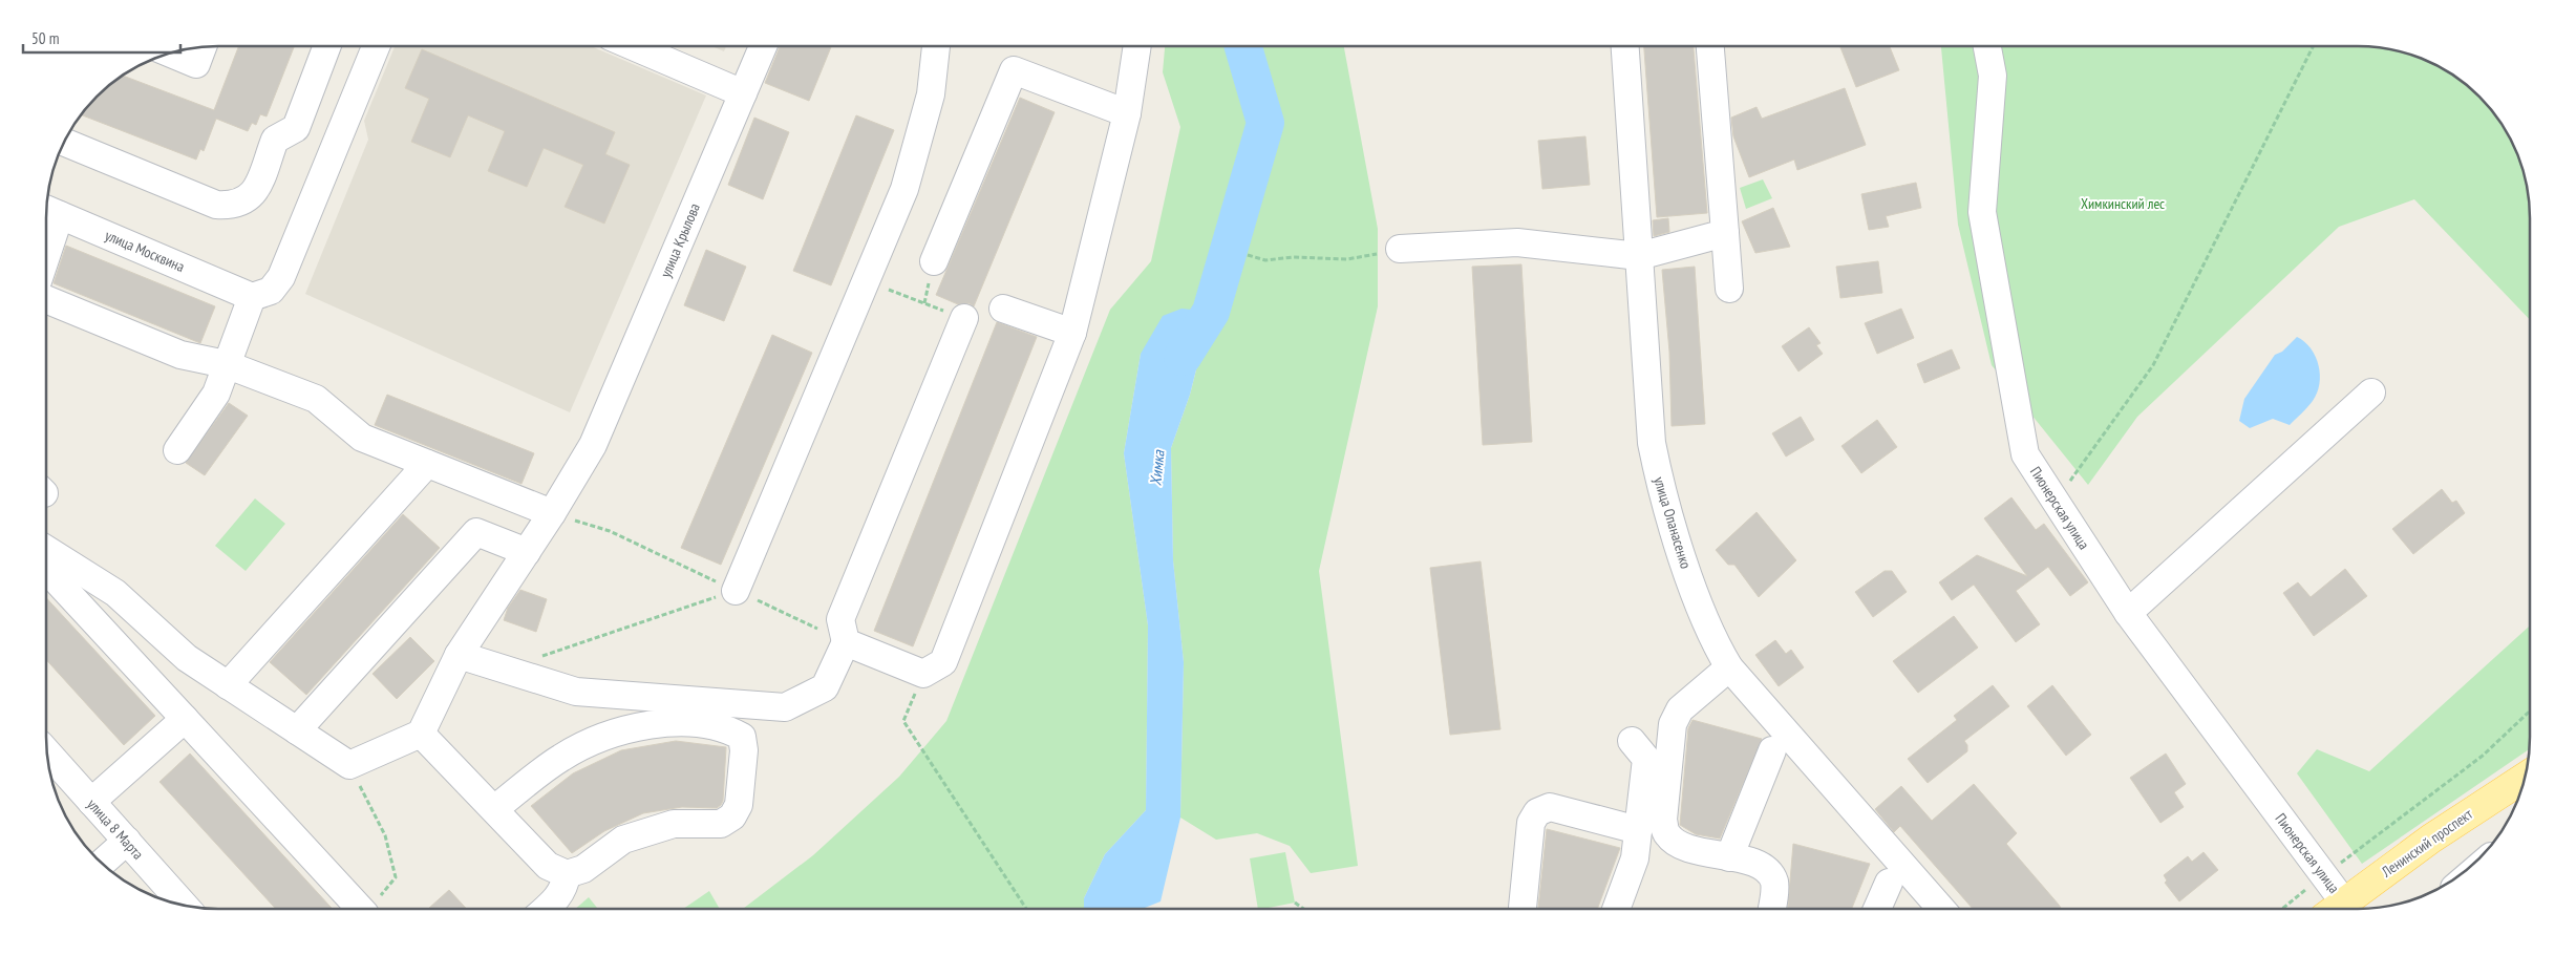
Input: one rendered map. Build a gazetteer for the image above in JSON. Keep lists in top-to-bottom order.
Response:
{
  "streets": {
    "main road": ["Ленинский проспект"],
    "street": [
      "улица Крылова",
      "улица Москвина",
      "Пионерская улица",
      "улица Опанасенко",
      "улица 8 Марта"
    ]
  },
  "water": ["Химка"],
  "parks": ["Химкинский лес"],
  "scale_bar": "50 m"
}
